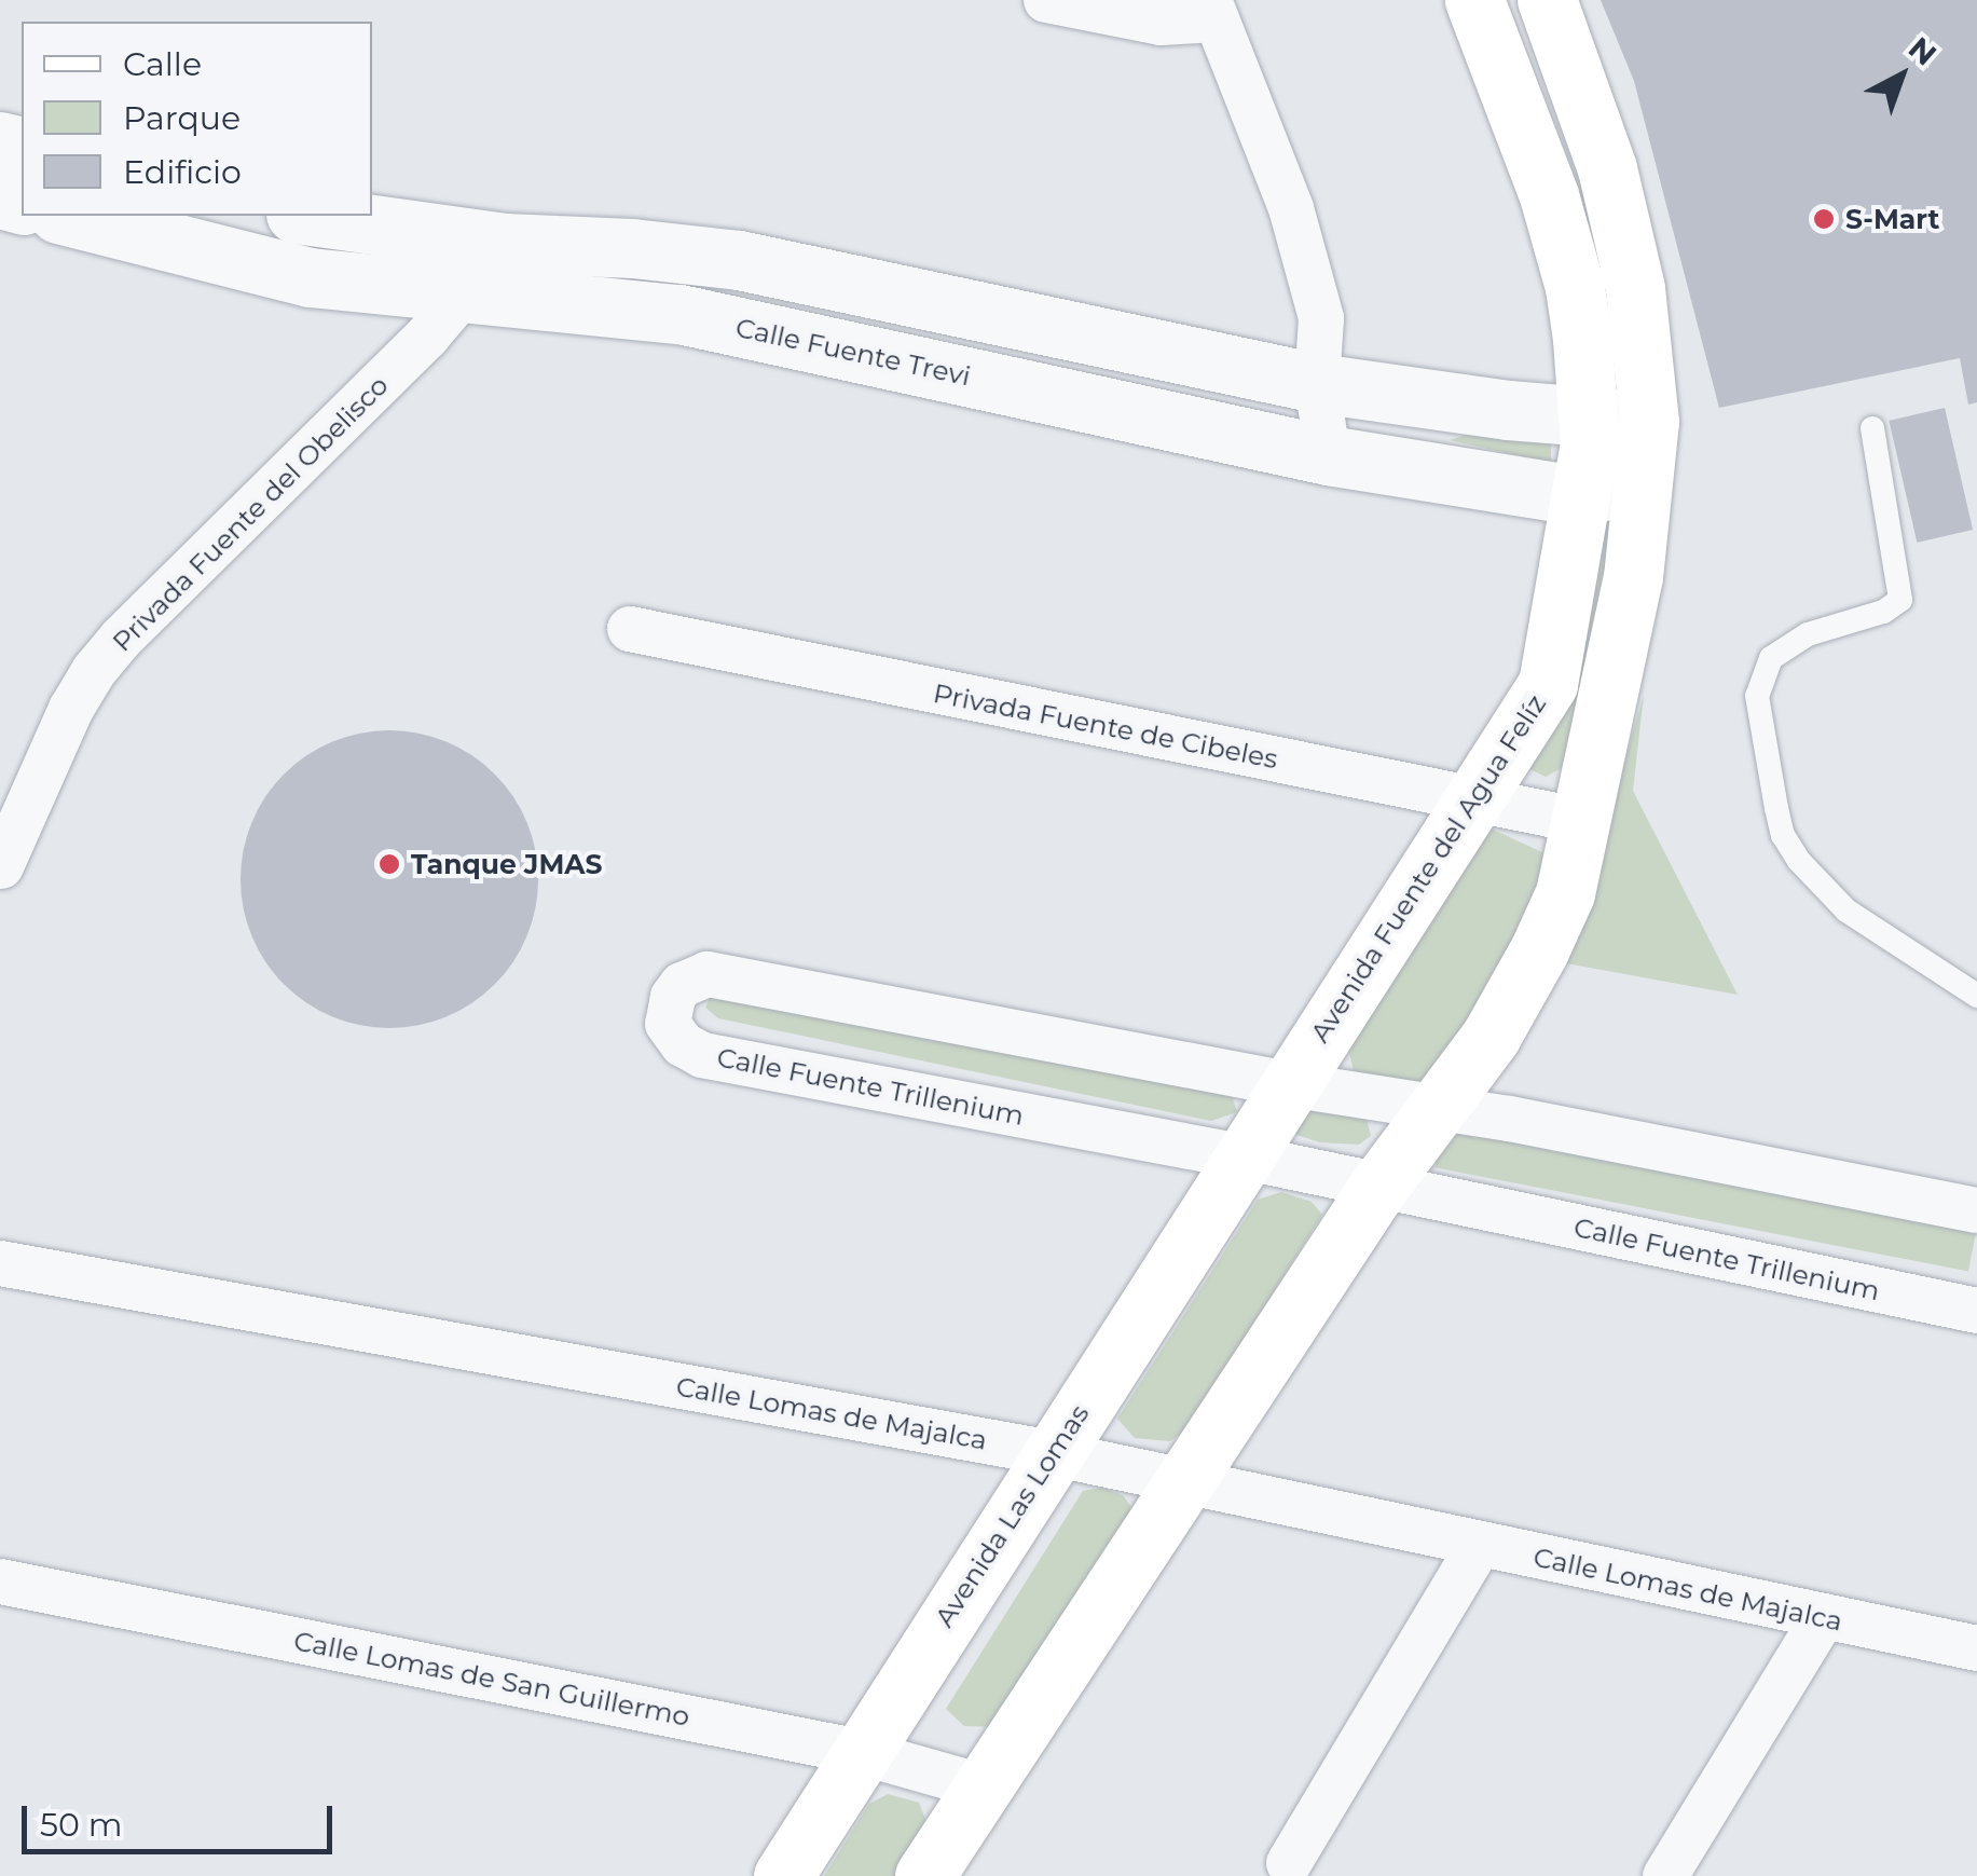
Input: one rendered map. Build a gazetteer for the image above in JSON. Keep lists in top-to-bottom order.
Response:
{
  "streets": {
    "main road": ["Avenida Fuente del Agua Felíz", "Avenida Las Lomas"],
    "street": [
      "Calle Fuente Trevi",
      "Privada Fuente del Obelisco",
      "Privada Fuente de Cibeles",
      "Calle Fuente Trillenium",
      "Calle Lomas de Majalca",
      "Calle Lomas de San Guillermo"
    ]
  },
  "crossings": [
    ["Calle Fuente Trevi", "Privada Fuente del Obelisco"],
    ["Calle Fuente Trevi", "Avenida Fuente del Agua Felíz"],
    ["Privada Fuente de Cibeles", "Avenida Fuente del Agua Felíz"],
    ["Avenida Fuente del Agua Felíz", "Calle Fuente Trillenium"],
    ["Avenida Fuente del Agua Felíz", "Avenida Las Lomas"],
    ["Calle Fuente Trillenium", "Avenida Las Lomas"],
    ["Calle Lomas de Majalca", "Avenida Las Lomas"],
    ["Avenida Las Lomas", "Calle Lomas de San Guillermo"]
  ],
  "places": ["S-Mart", "Tanque JMAS"],
  "legend": ["Calle", "Parque", "Edificio"],
  "scale_bar": "50 m",
  "north": "top right"
}
